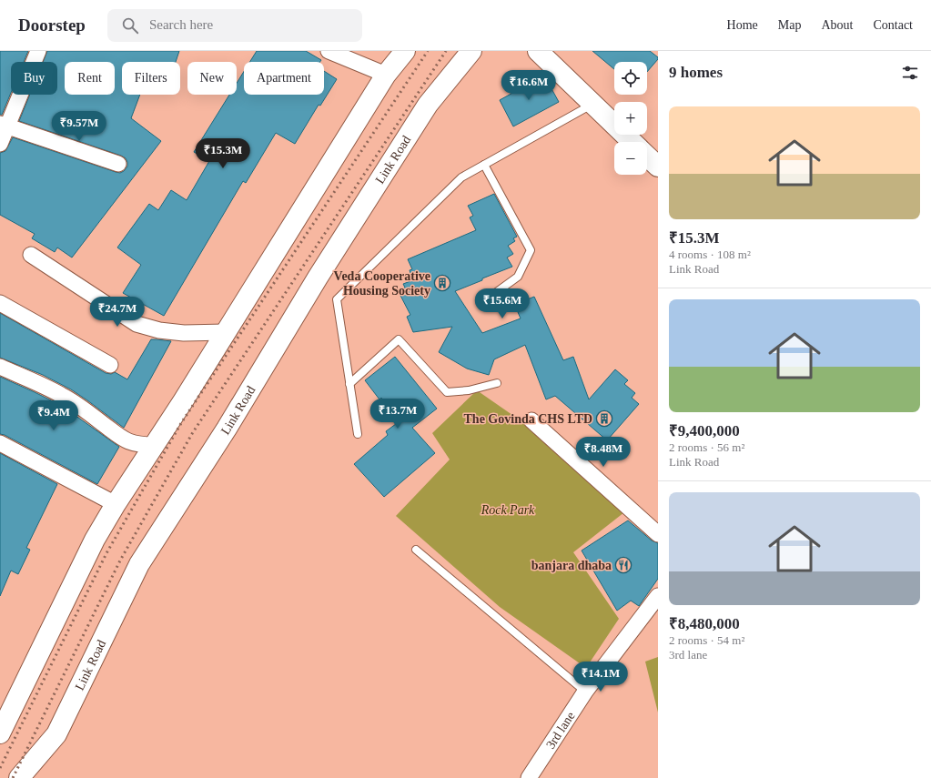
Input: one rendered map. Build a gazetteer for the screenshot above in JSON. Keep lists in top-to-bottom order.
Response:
{
  "streets": {
    "main road": ["Link Road"],
    "street": ["3rd lane"]
  },
  "parks": ["Rock Park"],
  "places": {
    "building": ["Veda Cooperative Housing Society", "The Govinda CHS LTD"],
    "restaurant": ["banjara dhaba"]
  },
  "page": {
    "header": "Doorstep",
    "search": "Search here",
    "nav": [
      "Home",
      "Map",
      "About",
      "Contact"
    ],
    "heading": "9 homes",
    "map_buttons": ["+", "−"],
    "chip": [
      "Buy",
      "Rent",
      "Filters",
      "New",
      "Apartment"
    ],
    "price": [
      "₹16.6M",
      "₹9.57M",
      "₹15.3M",
      "₹15.6M",
      "₹24.7M",
      "₹13.7M",
      "₹9.4M",
      "₹8.48M",
      "₹14.1M"
    ],
    "list": [
      {
        "name": "₹15.3M",
        "note": "4 rooms · 108 m² · Link Road"
      },
      {
        "name": "₹9,400,000",
        "note": "2 rooms · 56 m² · Link Road"
      },
      {
        "name": "₹8,480,000",
        "note": "2 rooms · 54 m² · 3rd lane"
      }
    ]
  }
}
